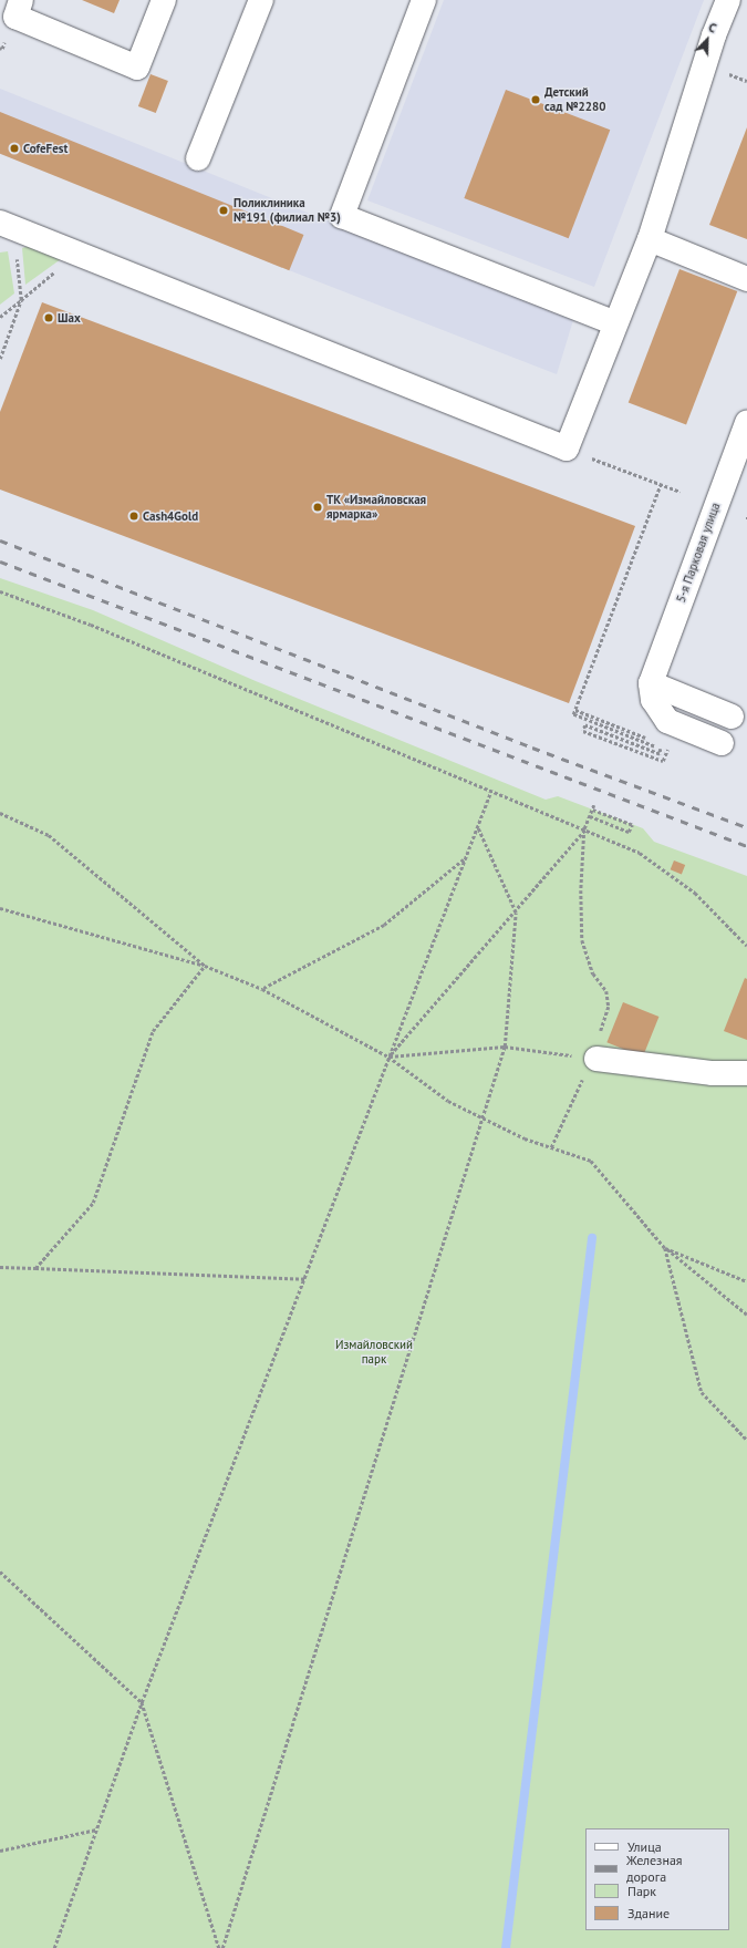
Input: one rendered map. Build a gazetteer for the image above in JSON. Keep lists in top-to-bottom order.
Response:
{
  "streets": {
    "street": ["5-я Парковая улица"]
  },
  "parks": ["Измайловский парк"],
  "places": [
    "Детский сад №2280",
    "CofeFest",
    "Поликлиника №191 (филиал №3)",
    "Шах",
    "ТК «Измайловская ярмарка»",
    "Cash4Gold"
  ],
  "legend": [
    "Улица",
    "Железная дорога",
    "Парк",
    "Здание"
  ],
  "north": "top right"
}
